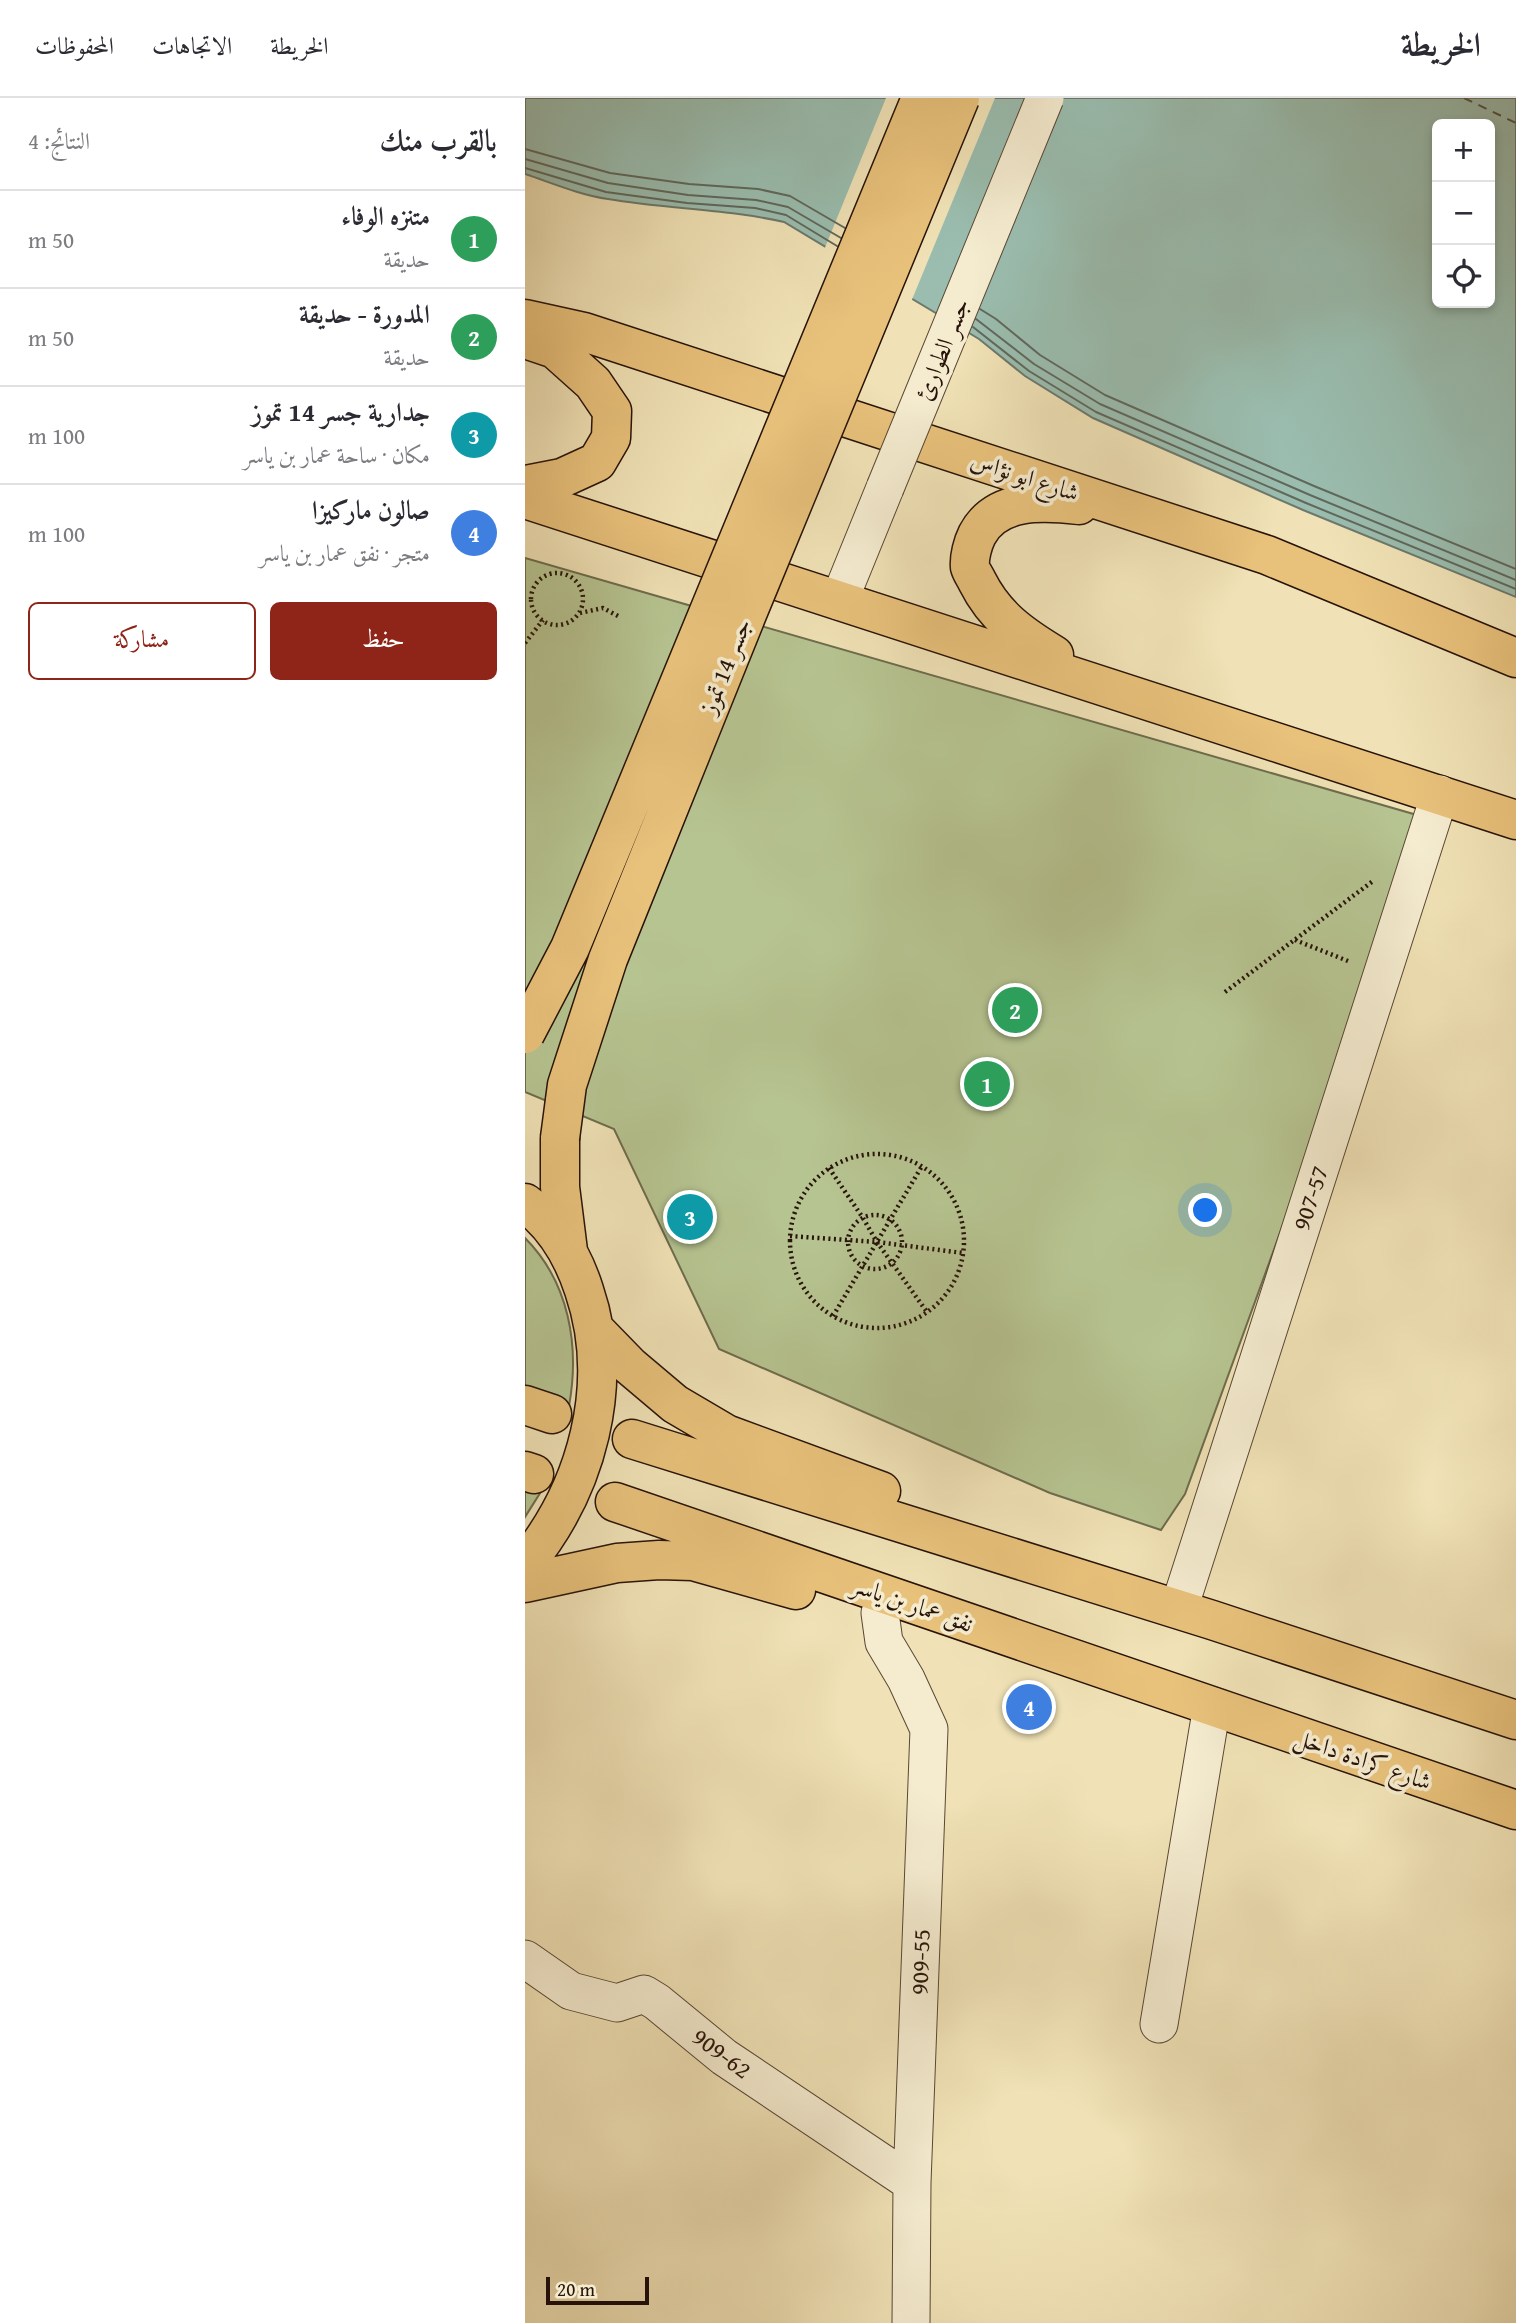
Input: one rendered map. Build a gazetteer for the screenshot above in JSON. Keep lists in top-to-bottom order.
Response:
{
  "streets": {
    "main road": [
      "شارع ابو نؤاس",
      "جسر 14 تموز",
      "نفق عمار بن ياسر",
      "شارع كرادة داخل"
    ],
    "street": [
      "جسر الطوارئ",
      "907-57",
      "909-55",
      "909-62"
    ]
  },
  "crossings": [
    ["نفق عمار بن ياسر", "شارع كرادة داخل"],
    ["909-55", "909-62"]
  ],
  "scale_bar": "20 m",
  "page": {
    "header": "الخريطة",
    "nav": ["الخريطة", "الاتجاهات", "المحفوظات"],
    "heading": ["بالقرب منك", "النتائج: 4"],
    "map_buttons": ["+", "−"],
    "list": [
      {
        "mark": "1",
        "name": "متنزه الوفاء",
        "note": "حديقة",
        "value": "50 m"
      },
      {
        "mark": "2",
        "name": "المدورة - حديقة",
        "note": "حديقة",
        "value": "50 m"
      },
      {
        "mark": "3",
        "name": "جدارية جسر 14 تموز",
        "note": "مكان · ساحة عمار بن ياسر",
        "value": "100 m"
      },
      {
        "mark": "4",
        "name": "صالون ماركيزا",
        "note": "متجر · نفق عمار بن ياسر",
        "value": "100 m"
      }
    ],
    "buttons": ["حفظ", "مشاركة"],
    "pins": [
      "2",
      "1",
      "3",
      "4"
    ],
    "scale": "20 m"
  }
}
